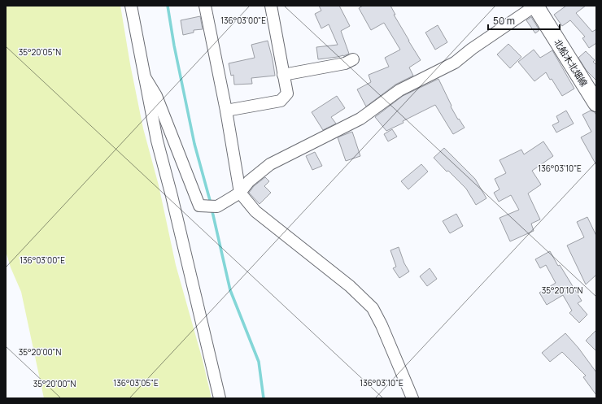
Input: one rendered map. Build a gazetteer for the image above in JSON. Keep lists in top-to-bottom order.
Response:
{
  "streets": {
    "main road": ["北船木北畑線"]
  },
  "scale_bar": "50 m",
  "coordinates": [
    "136°03'00\"E",
    "35°20'05\"N",
    "136°03'10\"E",
    "35°20'10\"N",
    "35°20'00\"N",
    "136°03'05\"E"
  ]
}
